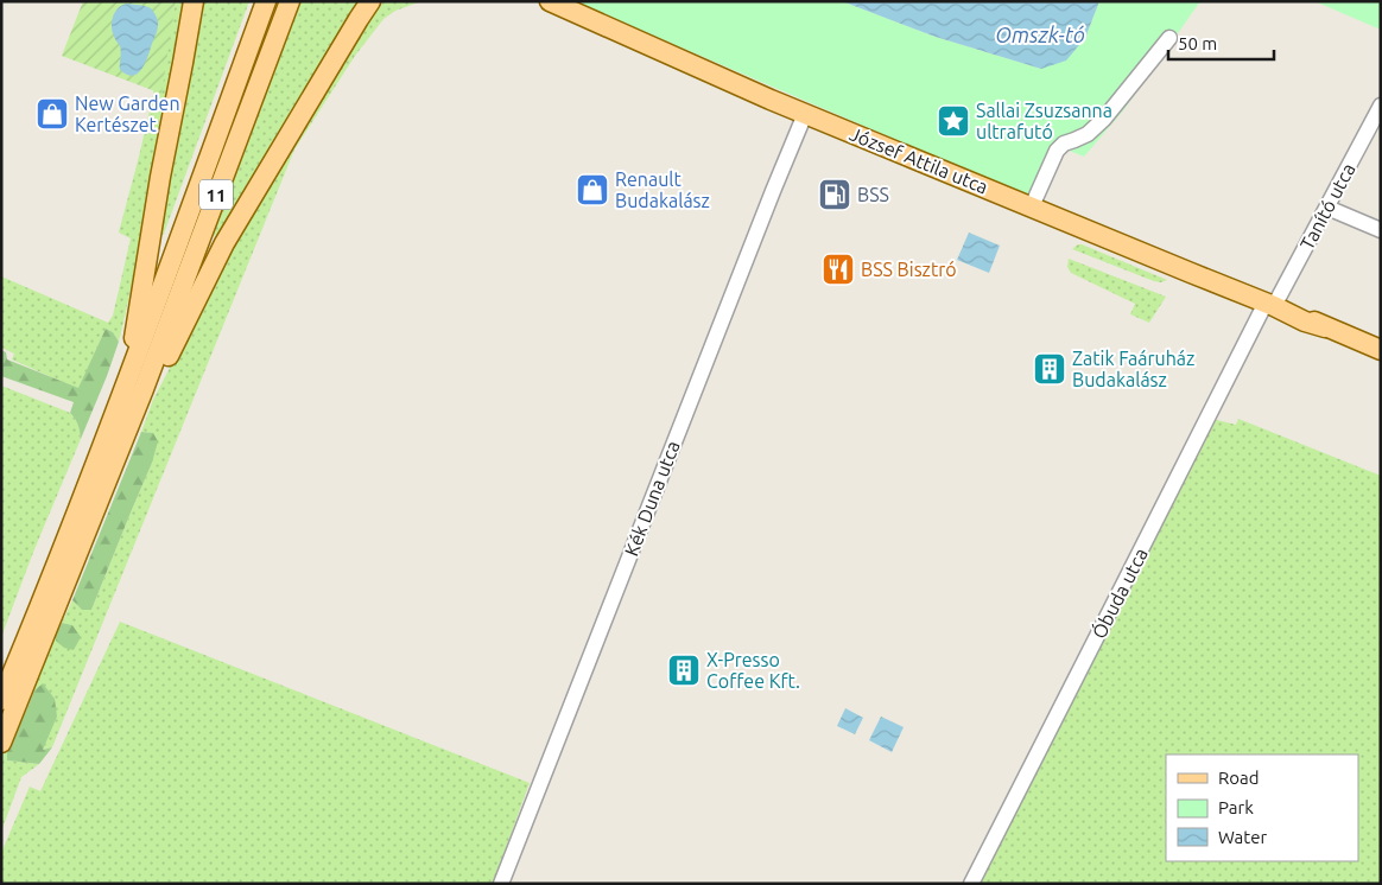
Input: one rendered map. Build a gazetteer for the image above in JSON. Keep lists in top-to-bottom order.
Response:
{
  "streets": {
    "main road": ["József Attila utca", "11"],
    "street": ["Tanító utca", "Kék Duna utca", "Óbuda utca"]
  },
  "crossings": [
    ["József Attila utca", "Tanító utca"],
    ["József Attila utca", "Kék Duna utca"],
    ["József Attila utca", "Óbuda utca"],
    ["Tanító utca", "Óbuda utca"]
  ],
  "water": ["Omszk-tó"],
  "places": {
    "shop": ["New Garden Kertészet", "Renault Budakalász"],
    "place": ["Sallai Zsuzsanna ultrafutó"],
    "fuel station": ["BSS"],
    "restaurant": ["BSS Bisztró"],
    "building": ["Zatik Faáruház Budakalász", "X-Presso Coffee Kft."]
  },
  "legend": ["Road", "Park", "Water"],
  "scale_bar": "50 m"
}
